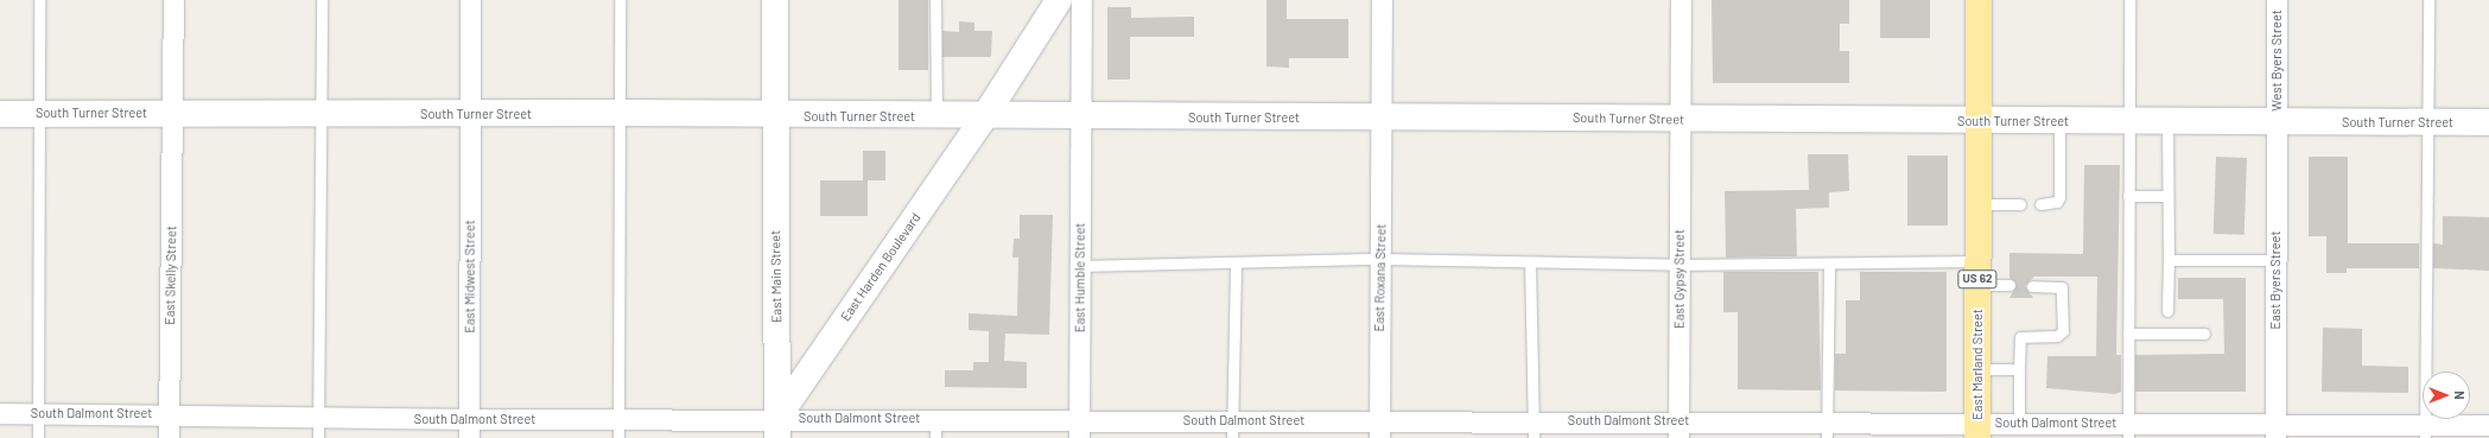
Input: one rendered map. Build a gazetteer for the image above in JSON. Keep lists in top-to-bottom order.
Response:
{
  "streets": {
    "highway": ["US 62", "East Marland Street"],
    "main road": ["South Turner Street", "East Harden Boulevard", "East Main Street"],
    "street": [
      "West Byers Street",
      "East Skelly Street",
      "East Midwest Street",
      "East Humble Street",
      "East Roxana Street",
      "East Gypsy Street",
      "East Byers Street",
      "South Dalmont Street"
    ]
  },
  "crossings": [
    ["West Byers Street", "South Turner Street"],
    ["West Byers Street", "East Byers Street"],
    ["South Turner Street", "East Harden Boulevard"],
    ["South Turner Street", "East Skelly Street"],
    ["South Turner Street", "East Midwest Street"],
    ["South Turner Street", "East Main Street"],
    ["South Turner Street", "East Humble Street"],
    ["South Turner Street", "East Roxana Street"],
    ["South Turner Street", "East Gypsy Street"],
    ["South Turner Street", "US 62"],
    ["South Turner Street", "East Byers Street"],
    ["South Turner Street", "East Marland Street"],
    ["East Harden Boulevard", "East Main Street"],
    ["East Harden Boulevard", "South Dalmont Street"],
    ["East Skelly Street", "South Dalmont Street"],
    ["East Midwest Street", "South Dalmont Street"],
    ["East Main Street", "South Dalmont Street"],
    ["East Humble Street", "South Dalmont Street"],
    ["East Roxana Street", "South Dalmont Street"],
    ["East Gypsy Street", "South Dalmont Street"],
    ["US 62", "East Marland Street"],
    ["East Byers Street", "South Dalmont Street"],
    ["East Marland Street", "South Dalmont Street"]
  ],
  "north": "right"
}
